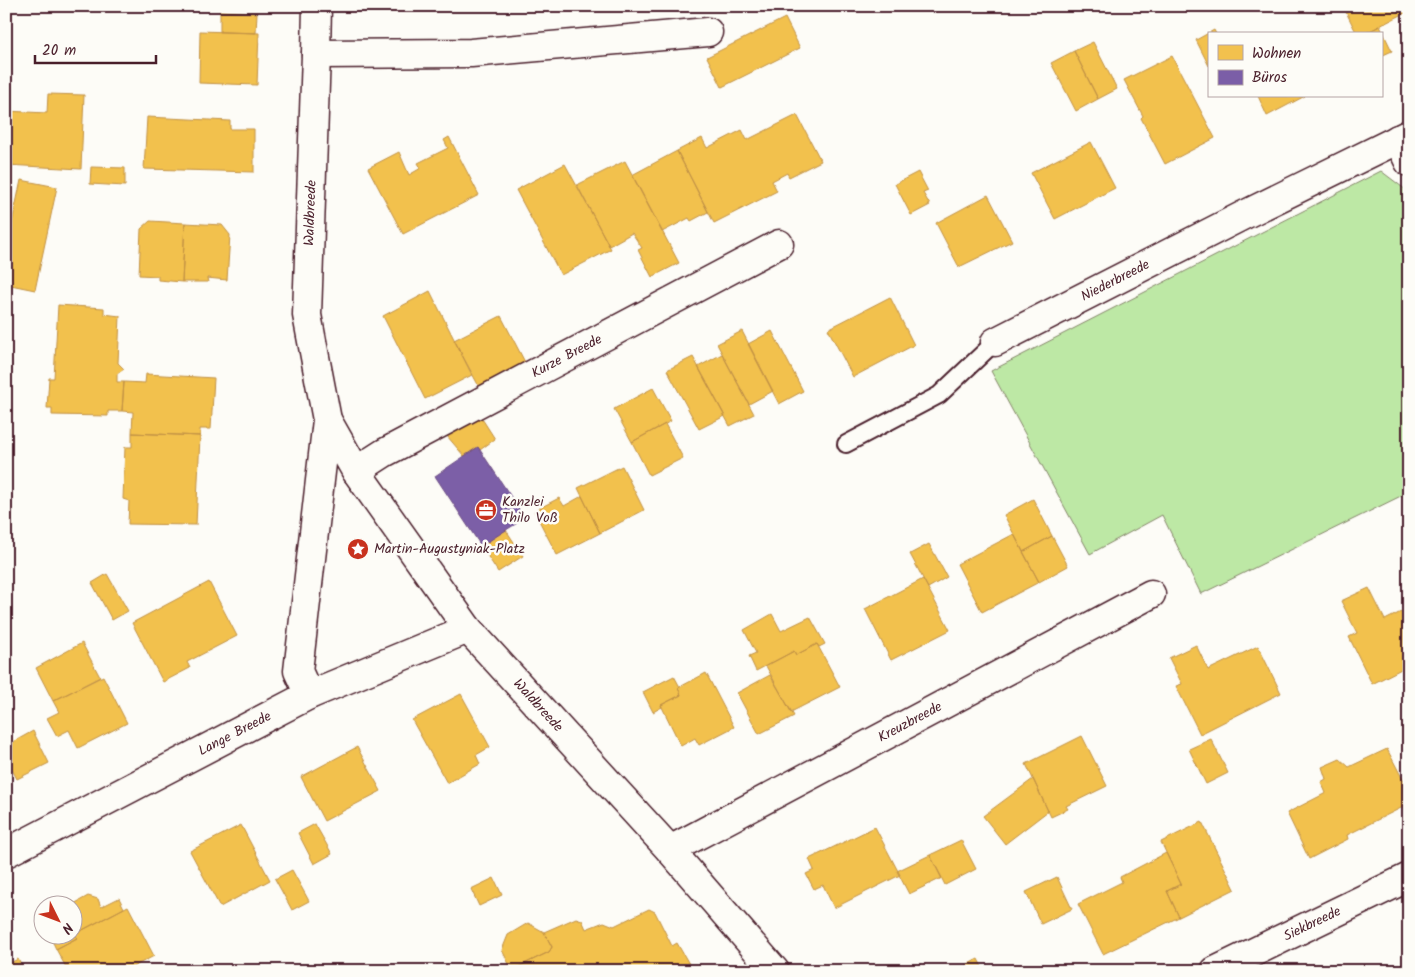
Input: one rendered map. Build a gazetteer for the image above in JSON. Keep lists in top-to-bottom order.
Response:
{
  "streets": {
    "street": [
      "Waldbreede",
      "Niederbreede",
      "Kurze Breede",
      "Kreuzbreede",
      "Lange Breede",
      "Siekbreede"
    ]
  },
  "crossings": [
    ["Waldbreede", "Kurze Breede"],
    ["Waldbreede", "Kreuzbreede"],
    ["Waldbreede", "Lange Breede"]
  ],
  "places": {
    "office": ["Kanzlei Thilo Voß"],
    "place": ["Martin-Augustyniak-Platz"]
  },
  "legend": ["Wohnen", "Büros"],
  "scale_bar": "20 m",
  "north": "bottom right"
}
